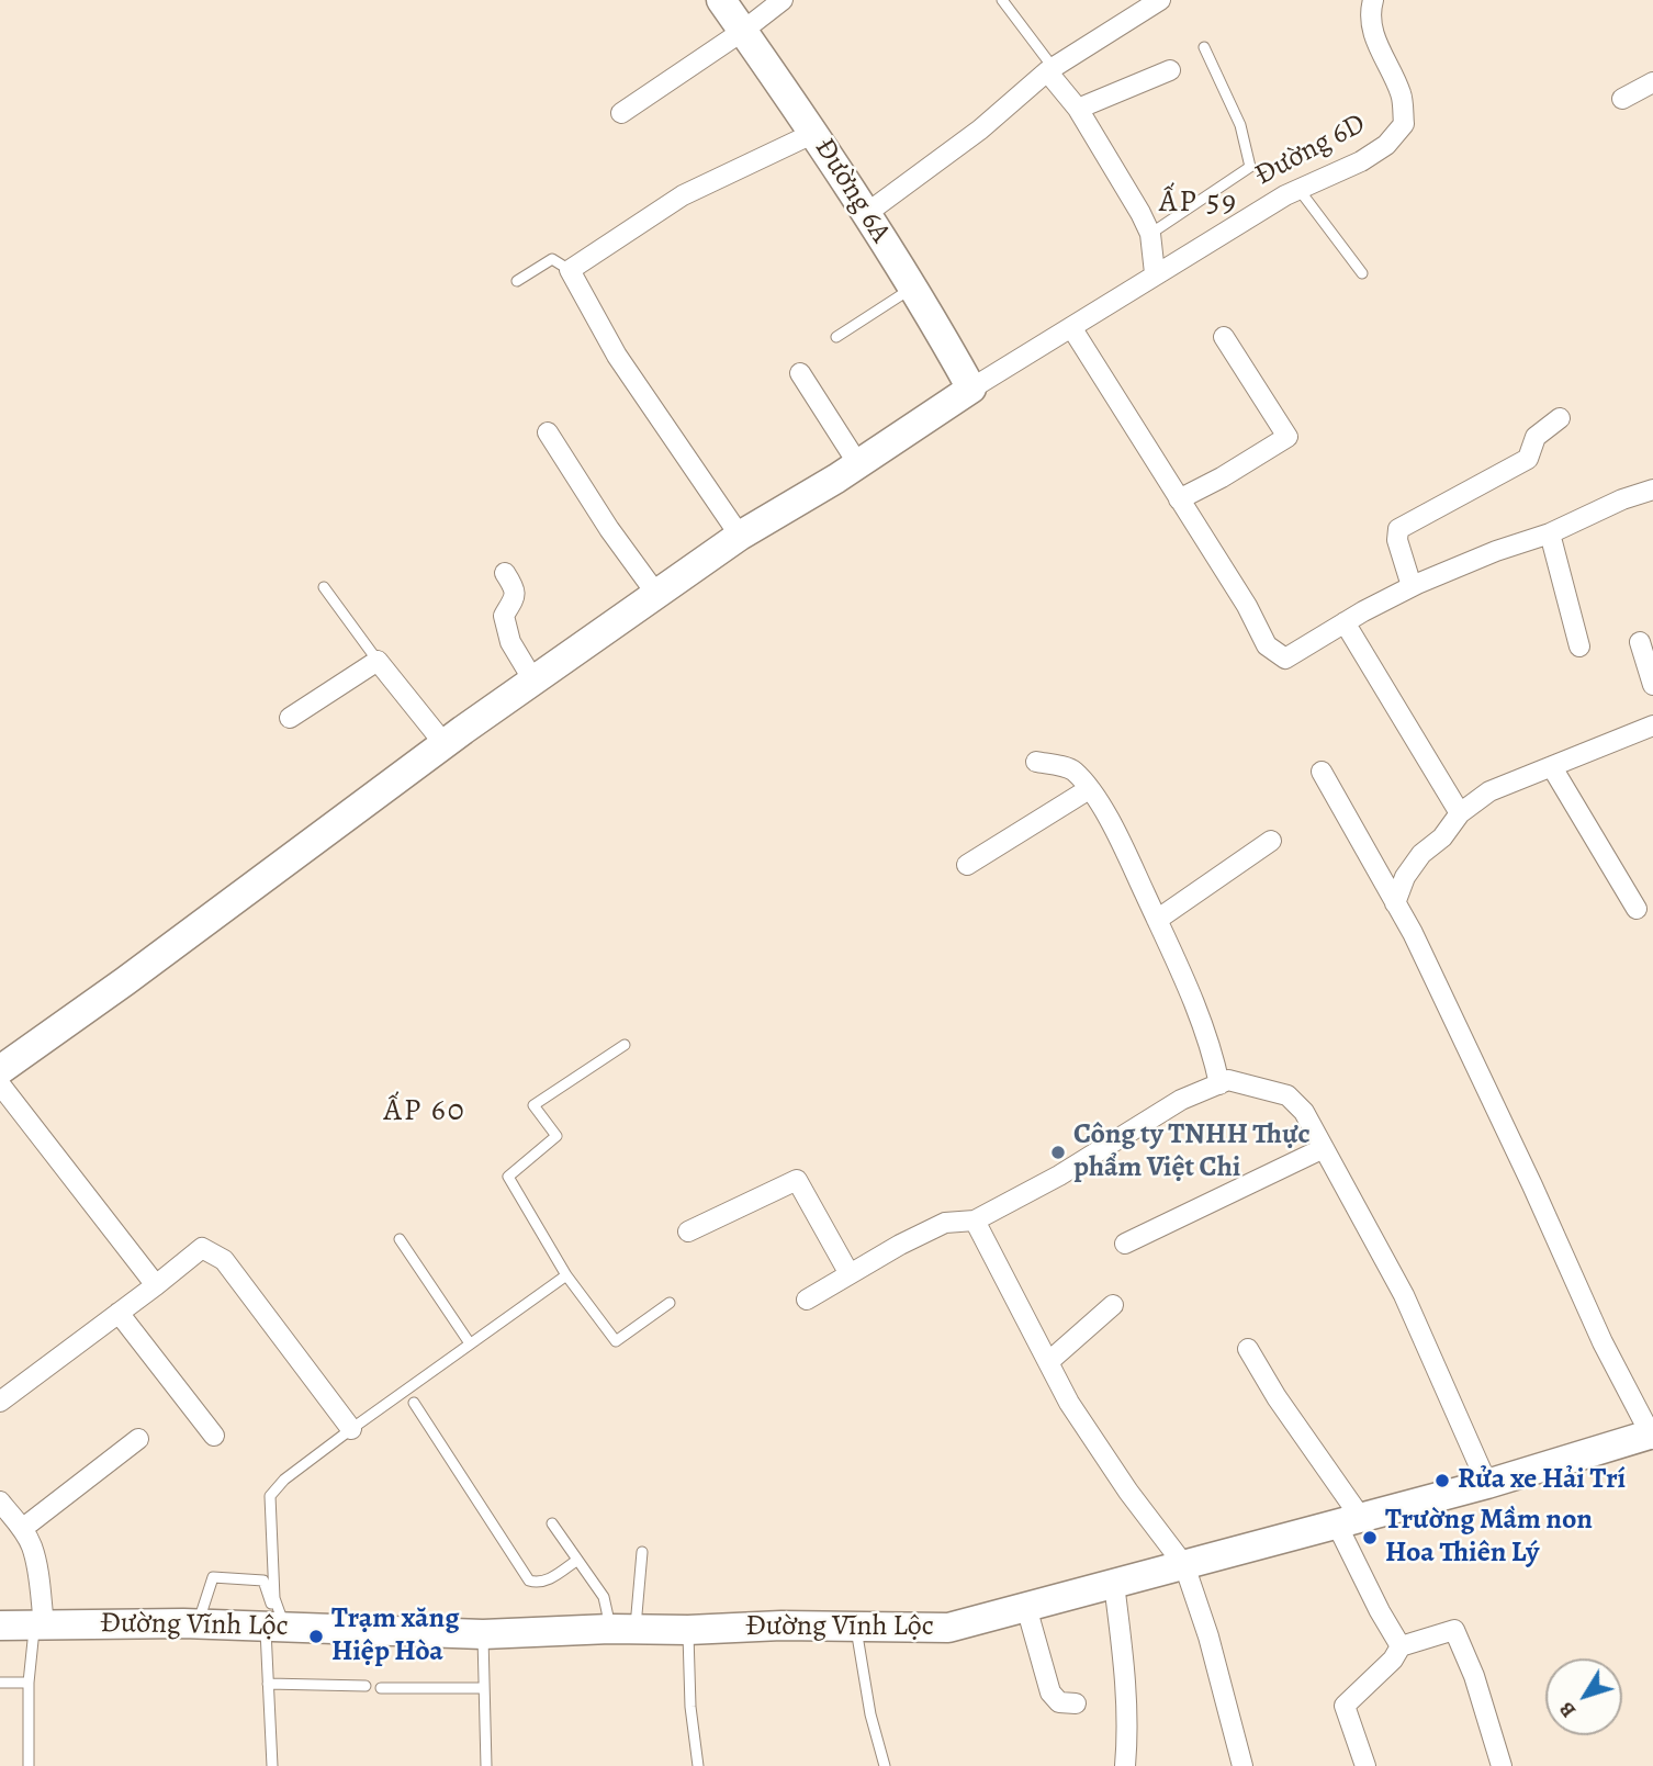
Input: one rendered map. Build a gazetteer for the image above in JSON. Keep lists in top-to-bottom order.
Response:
{
  "streets": {
    "street": ["Đường 6D", "Đường 6A", "Đường Vĩnh Lộc"]
  },
  "crossings": [
    ["Đường 6D", "Đường 6A"]
  ],
  "districts": ["ẤP 59", "ẤP 60"],
  "places": [
    "Công ty TNHH Thực phẩm Việt Chi",
    "Rửa xe Hải Trí",
    "Trường Mầm non Hoa Thiên Lý",
    "Trạm xăng Hiệp Hòa"
  ],
  "north": "bottom left"
}
